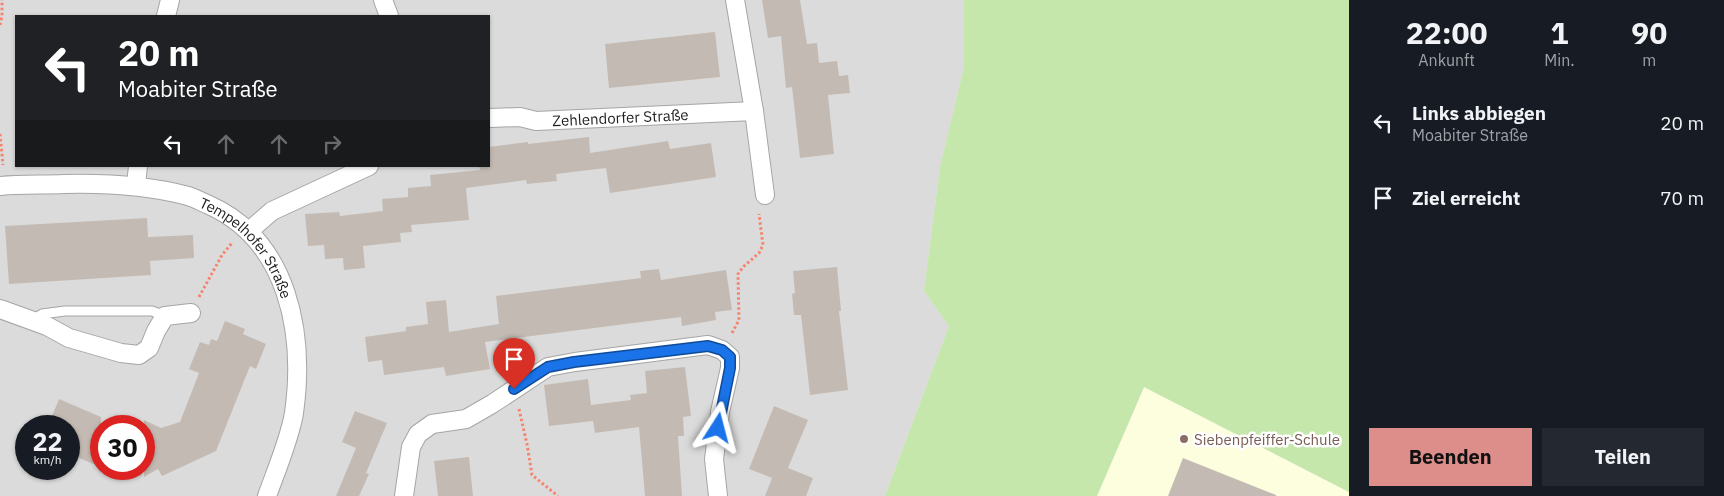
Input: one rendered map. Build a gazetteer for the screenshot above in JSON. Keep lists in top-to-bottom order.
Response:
{
  "streets": {
    "street": ["Zehlendorfer Straße", "Tempelhofer Straße"]
  },
  "places": ["Siebenpfeiffer-Schule"],
  "page": {
    "eta": [
      "22:00",
      "Ankunft",
      "1",
      "Min.",
      "90",
      "m"
    ],
    "turn": ["20 m", "Moabiter Straße"],
    "list": [
      {
        "name": "Links abbiegen",
        "note": "Moabiter Straße",
        "value": "20 m"
      },
      {
        "name": "Ziel erreicht",
        "value": "70 m"
      }
    ],
    "speed": "22 km/h",
    "limit": "30",
    "buttons": ["Beenden", "Teilen"]
  }
}
